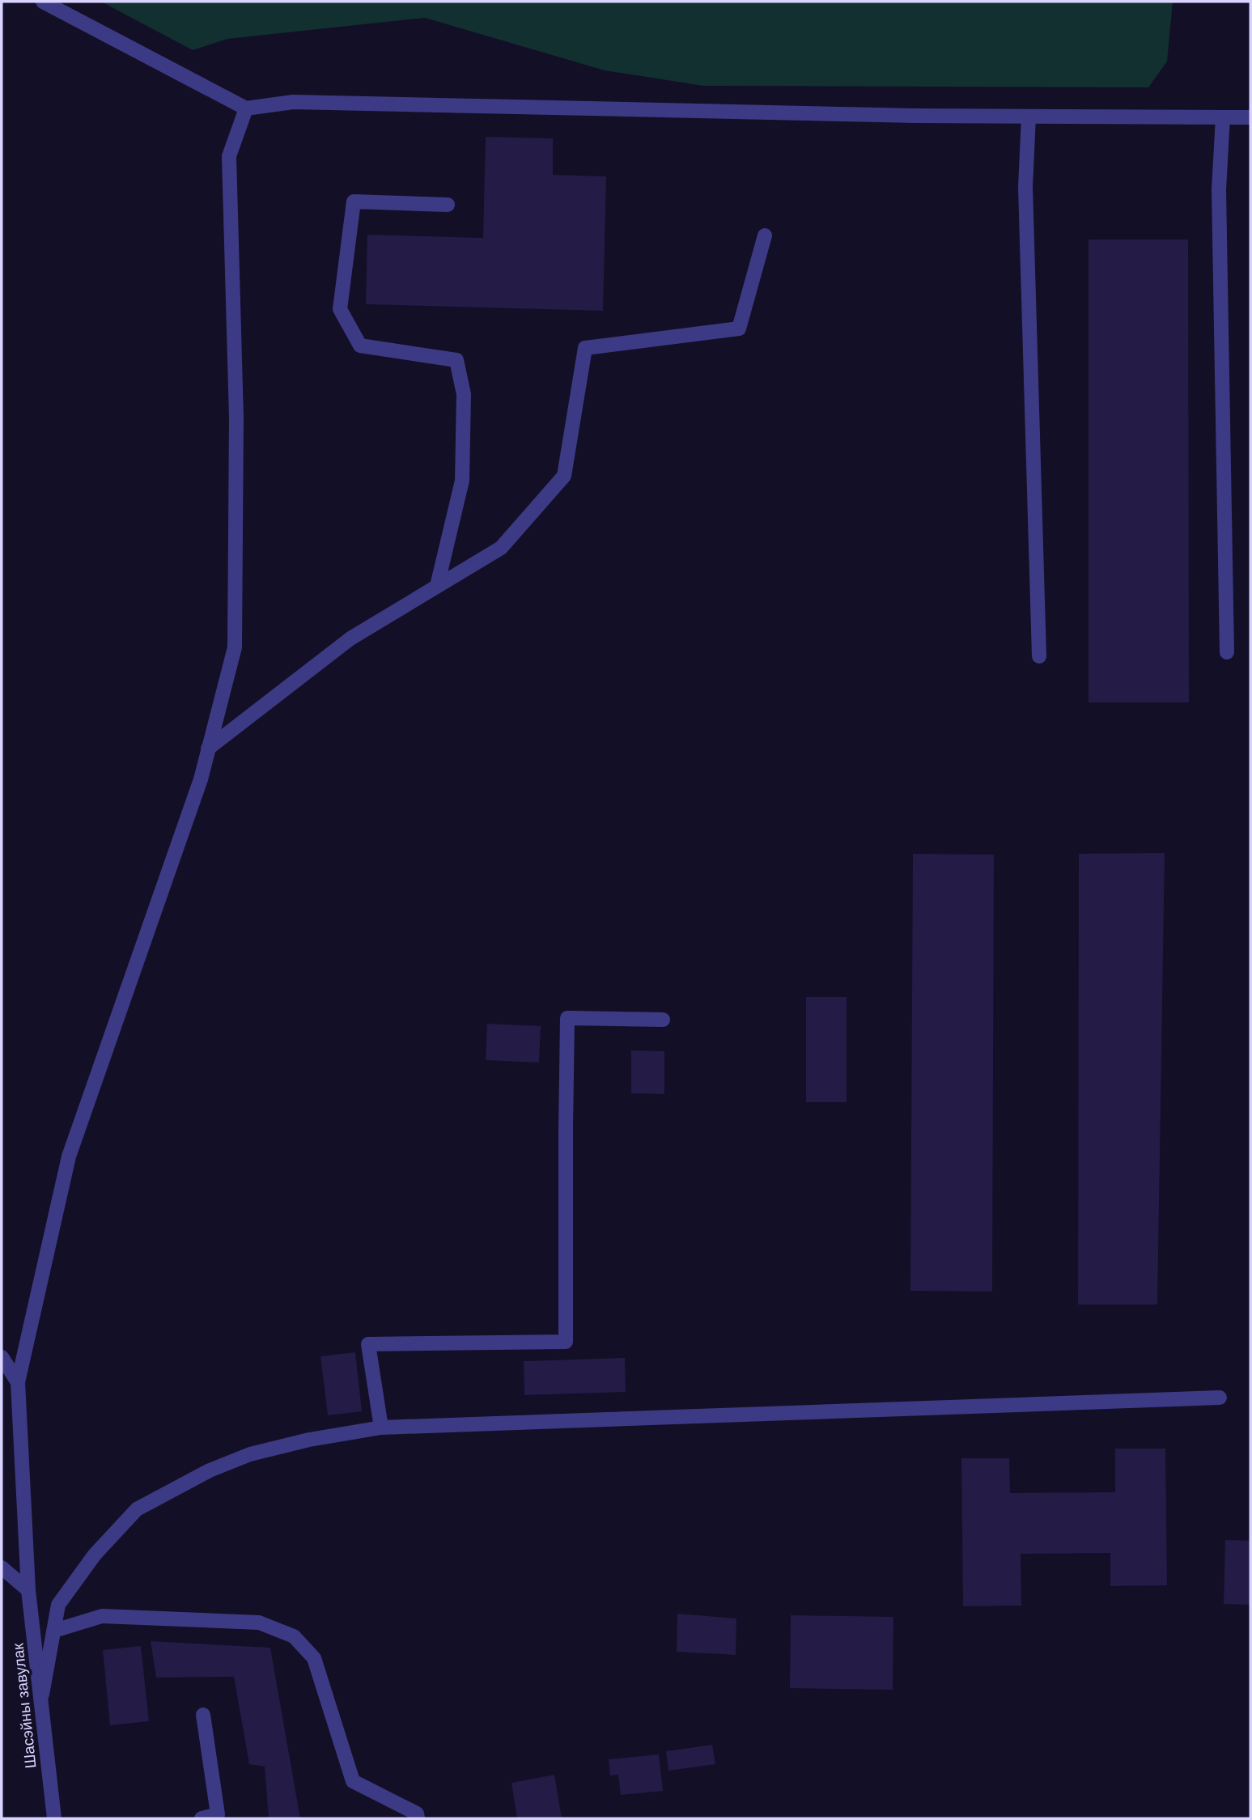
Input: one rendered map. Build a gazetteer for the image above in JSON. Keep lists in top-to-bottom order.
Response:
{
  "streets": {
    "street": ["Шасэйны завулак"]
  }
}
